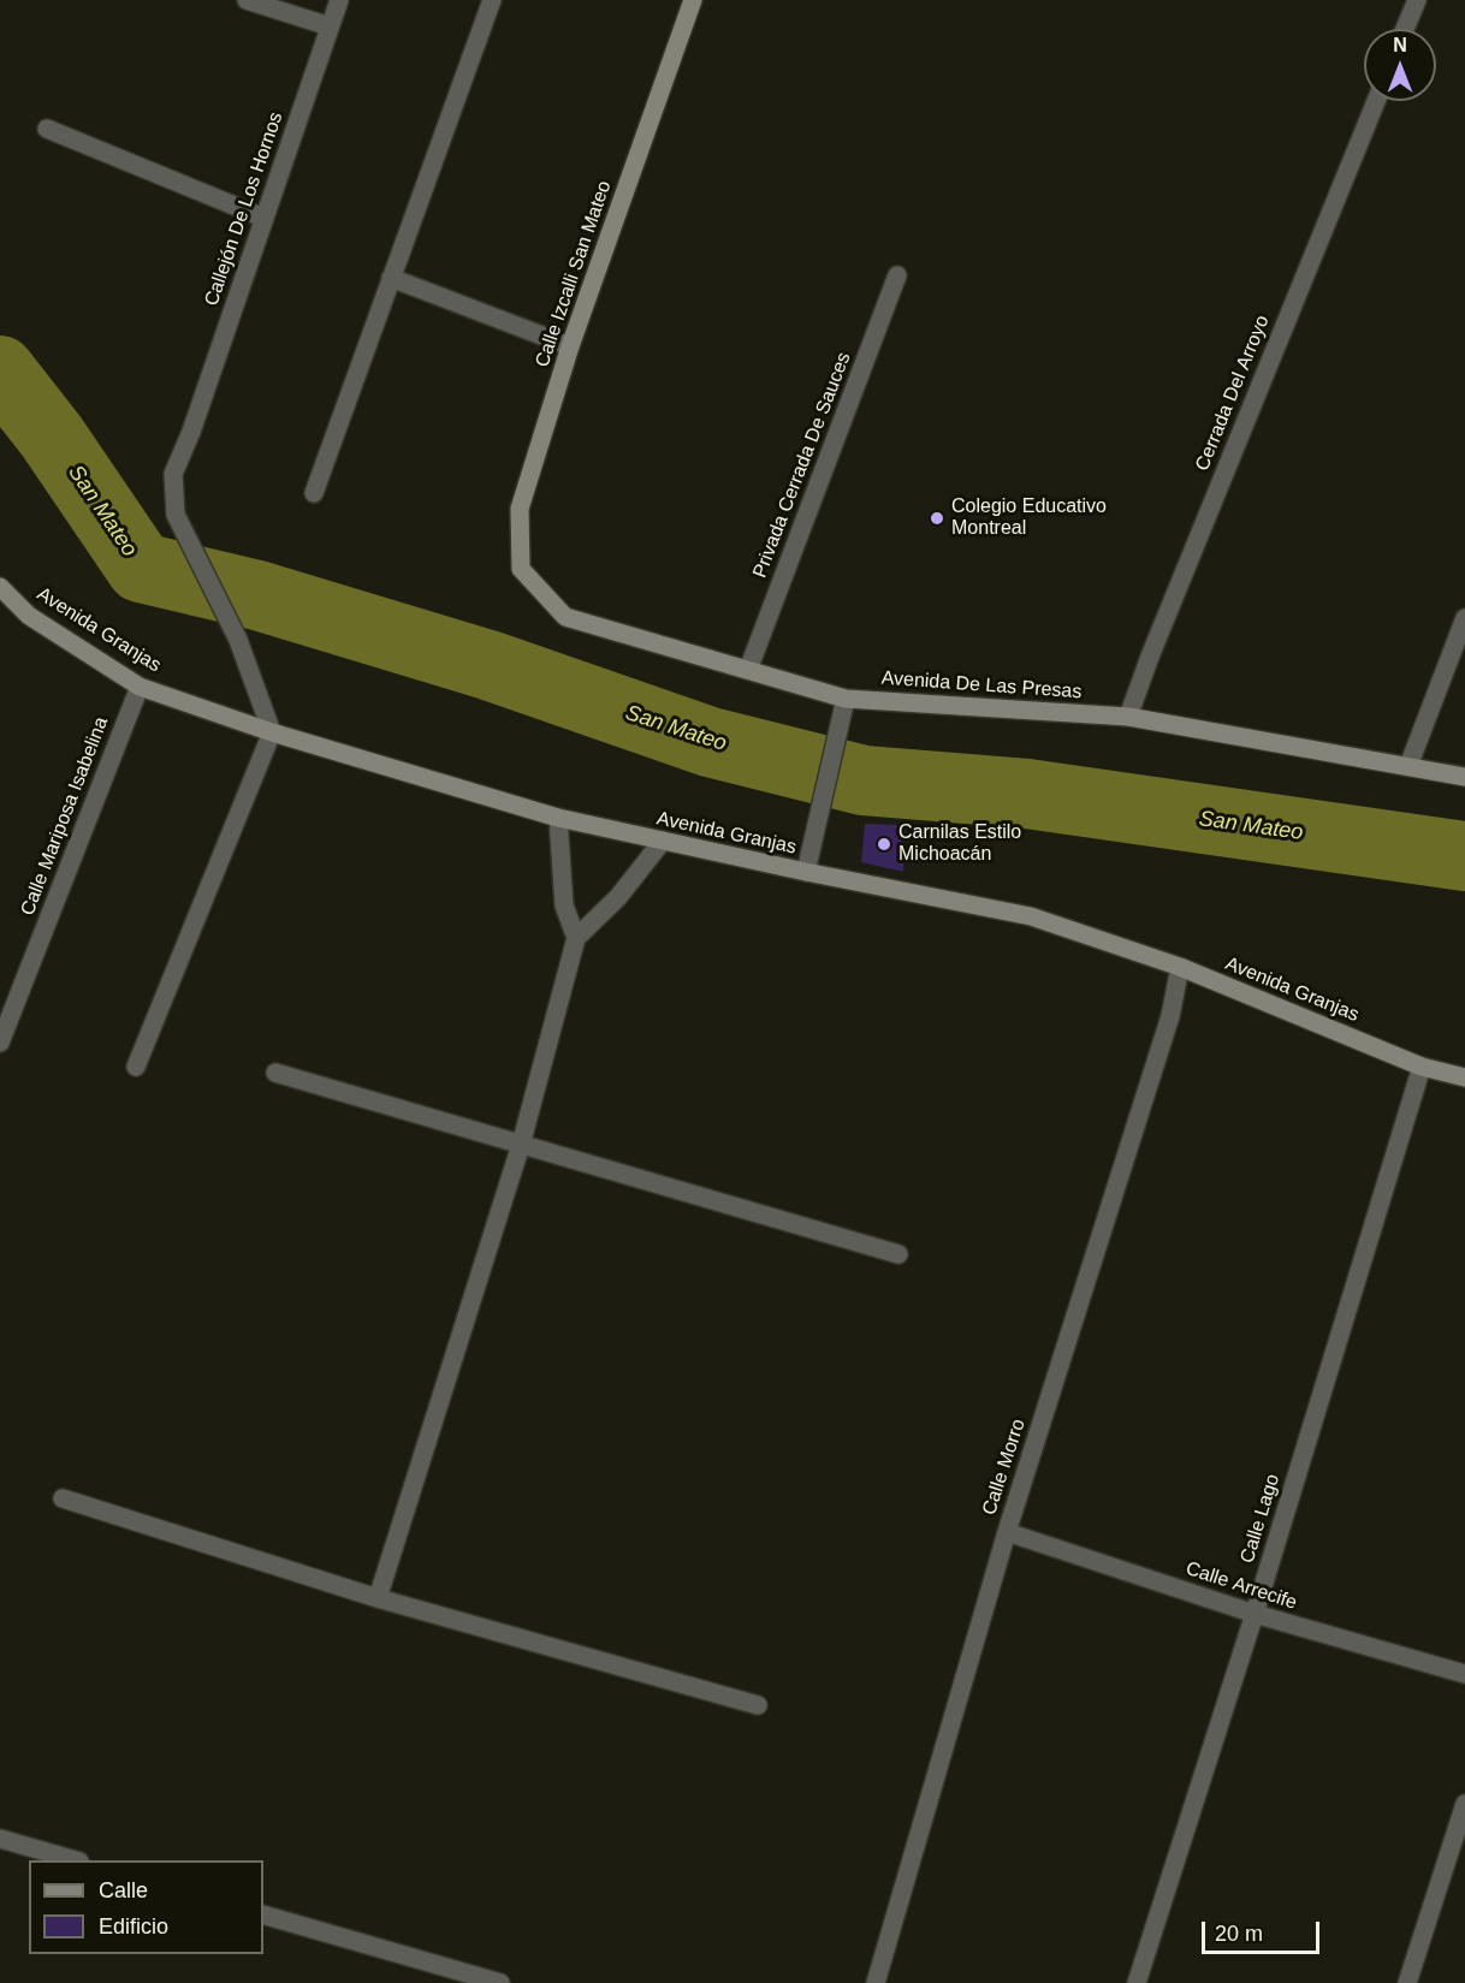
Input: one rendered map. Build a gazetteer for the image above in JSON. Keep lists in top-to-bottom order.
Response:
{
  "streets": {
    "street": [
      "Callejón De Los Hornos",
      "Calle Izcalli San Mateo",
      "Cerrada Del Arroyo",
      "Privada Cerrada De Sauces",
      "Avenida Granjas",
      "Avenida De Las Presas",
      "Calle Mariposa Isabelina",
      "Calle Morro",
      "Calle Lago",
      "Calle Arrecife"
    ]
  },
  "crossings": [
    ["Callejón De Los Hornos", "Avenida Granjas"],
    ["Calle Izcalli San Mateo", "Avenida De Las Presas"],
    ["Cerrada Del Arroyo", "Avenida De Las Presas"],
    ["Privada Cerrada De Sauces", "Avenida De Las Presas"],
    ["Avenida Granjas", "Calle Mariposa Isabelina"],
    ["Avenida Granjas", "Calle Morro"],
    ["Avenida Granjas", "Calle Lago"],
    ["Calle Morro", "Calle Arrecife"],
    ["Calle Lago", "Calle Arrecife"]
  ],
  "water": ["San Mateo"],
  "places": ["Colegio Educativo Montreal", "Carnilas Estilo Michoacán"],
  "legend": ["Calle", "Edificio"],
  "scale_bar": "20 m",
  "north": "top"
}
